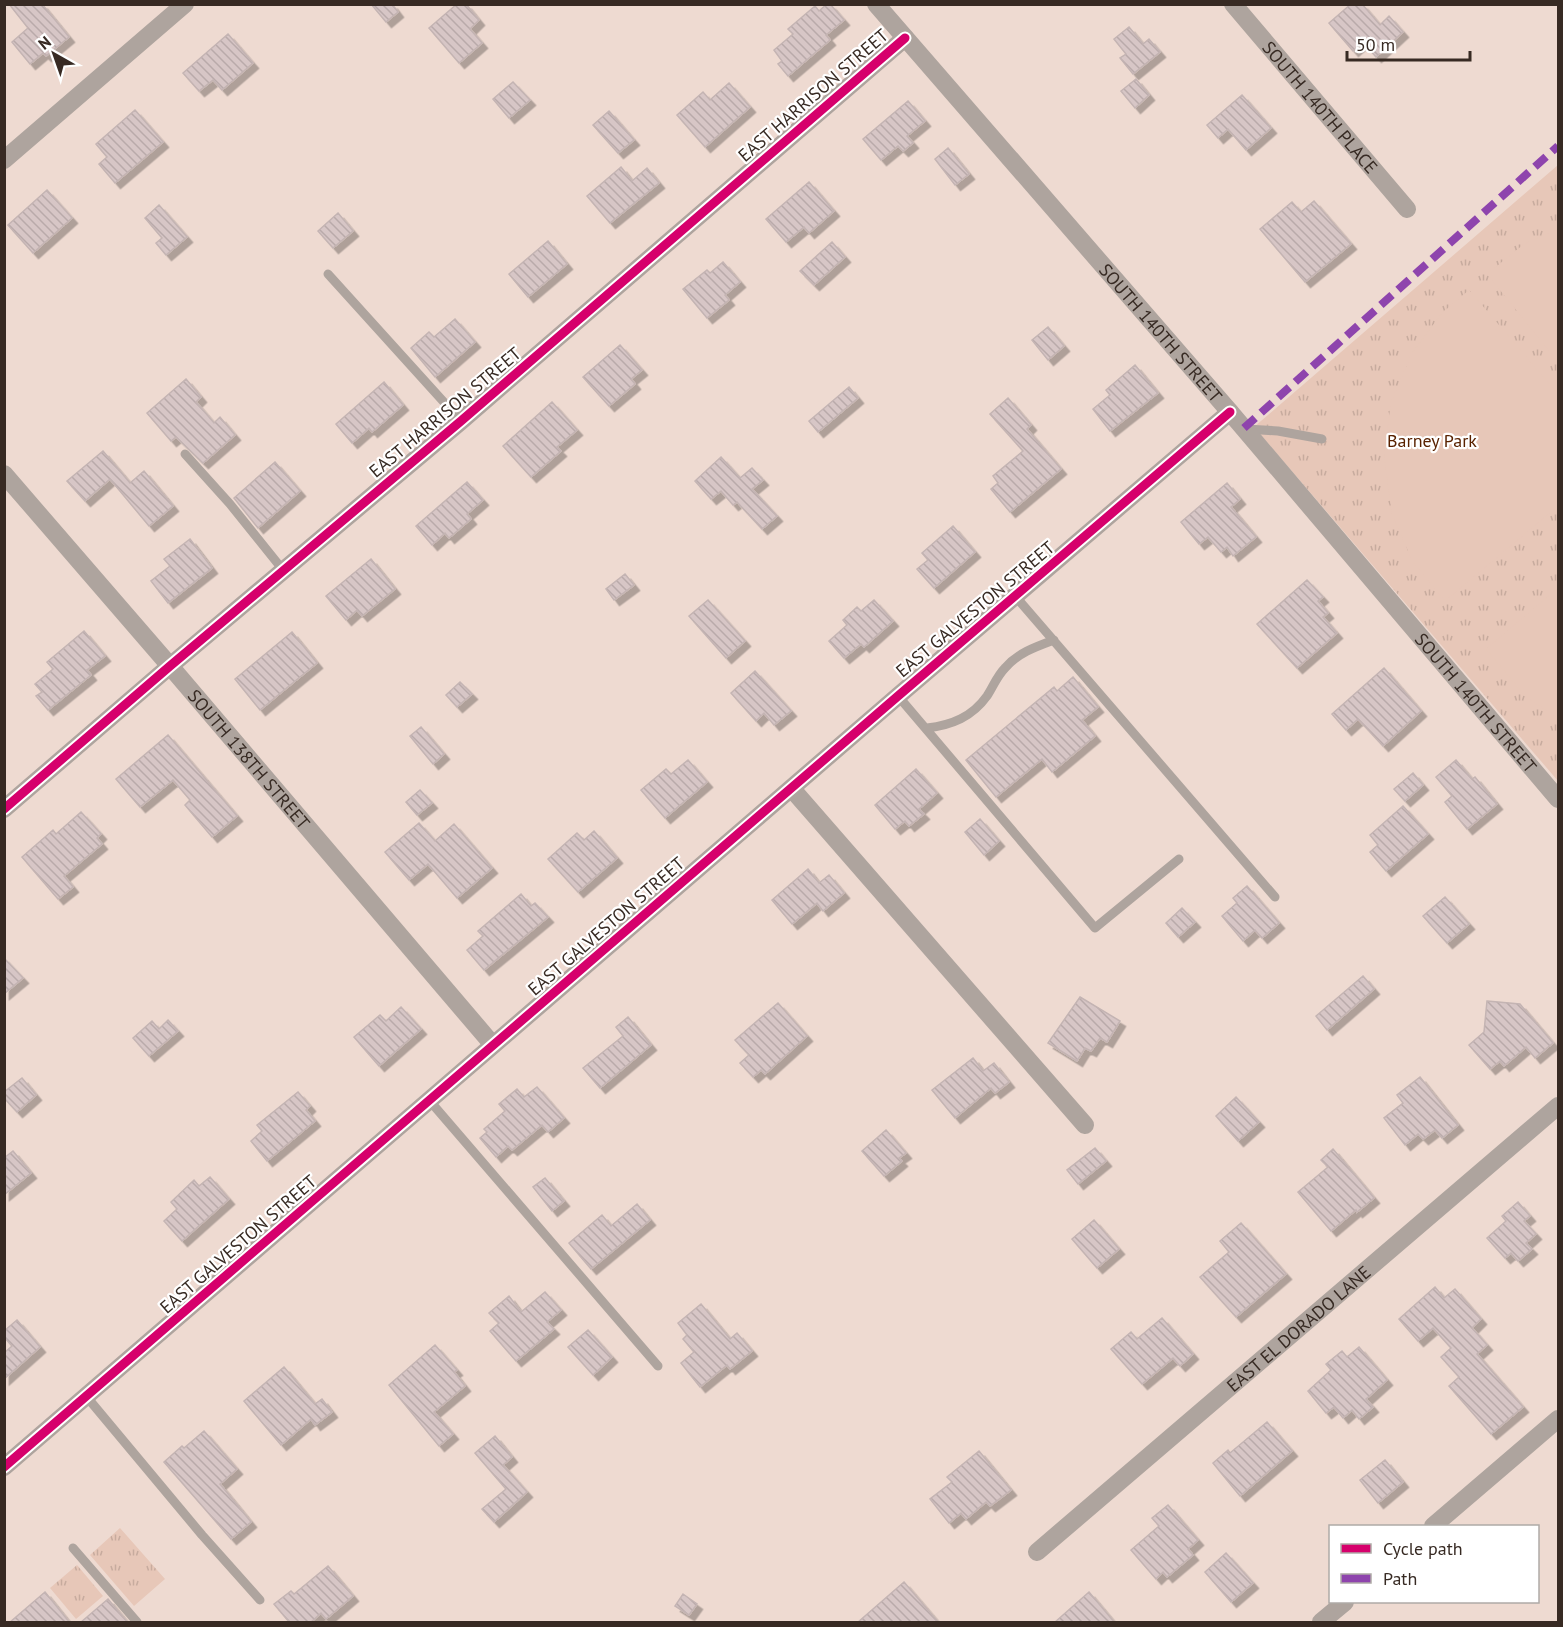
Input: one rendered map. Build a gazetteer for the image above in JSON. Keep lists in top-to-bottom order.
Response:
{
  "streets": {
    "street": [
      "EAST HARRISON STREET",
      "SOUTH 140TH PLACE",
      "SOUTH 140TH STREET",
      "EAST GALVESTON STREET",
      "SOUTH 138TH STREET",
      "EAST EL DORADO LANE"
    ]
  },
  "crossings": [
    ["EAST HARRISON STREET", "SOUTH 140TH STREET"],
    ["EAST HARRISON STREET", "SOUTH 138TH STREET"],
    ["SOUTH 140TH STREET", "EAST GALVESTON STREET"],
    ["EAST GALVESTON STREET", "SOUTH 138TH STREET"]
  ],
  "parks": ["Barney Park"],
  "legend": ["Cycle path", "Path"],
  "scale_bar": "50 m",
  "north": "top left"
}
